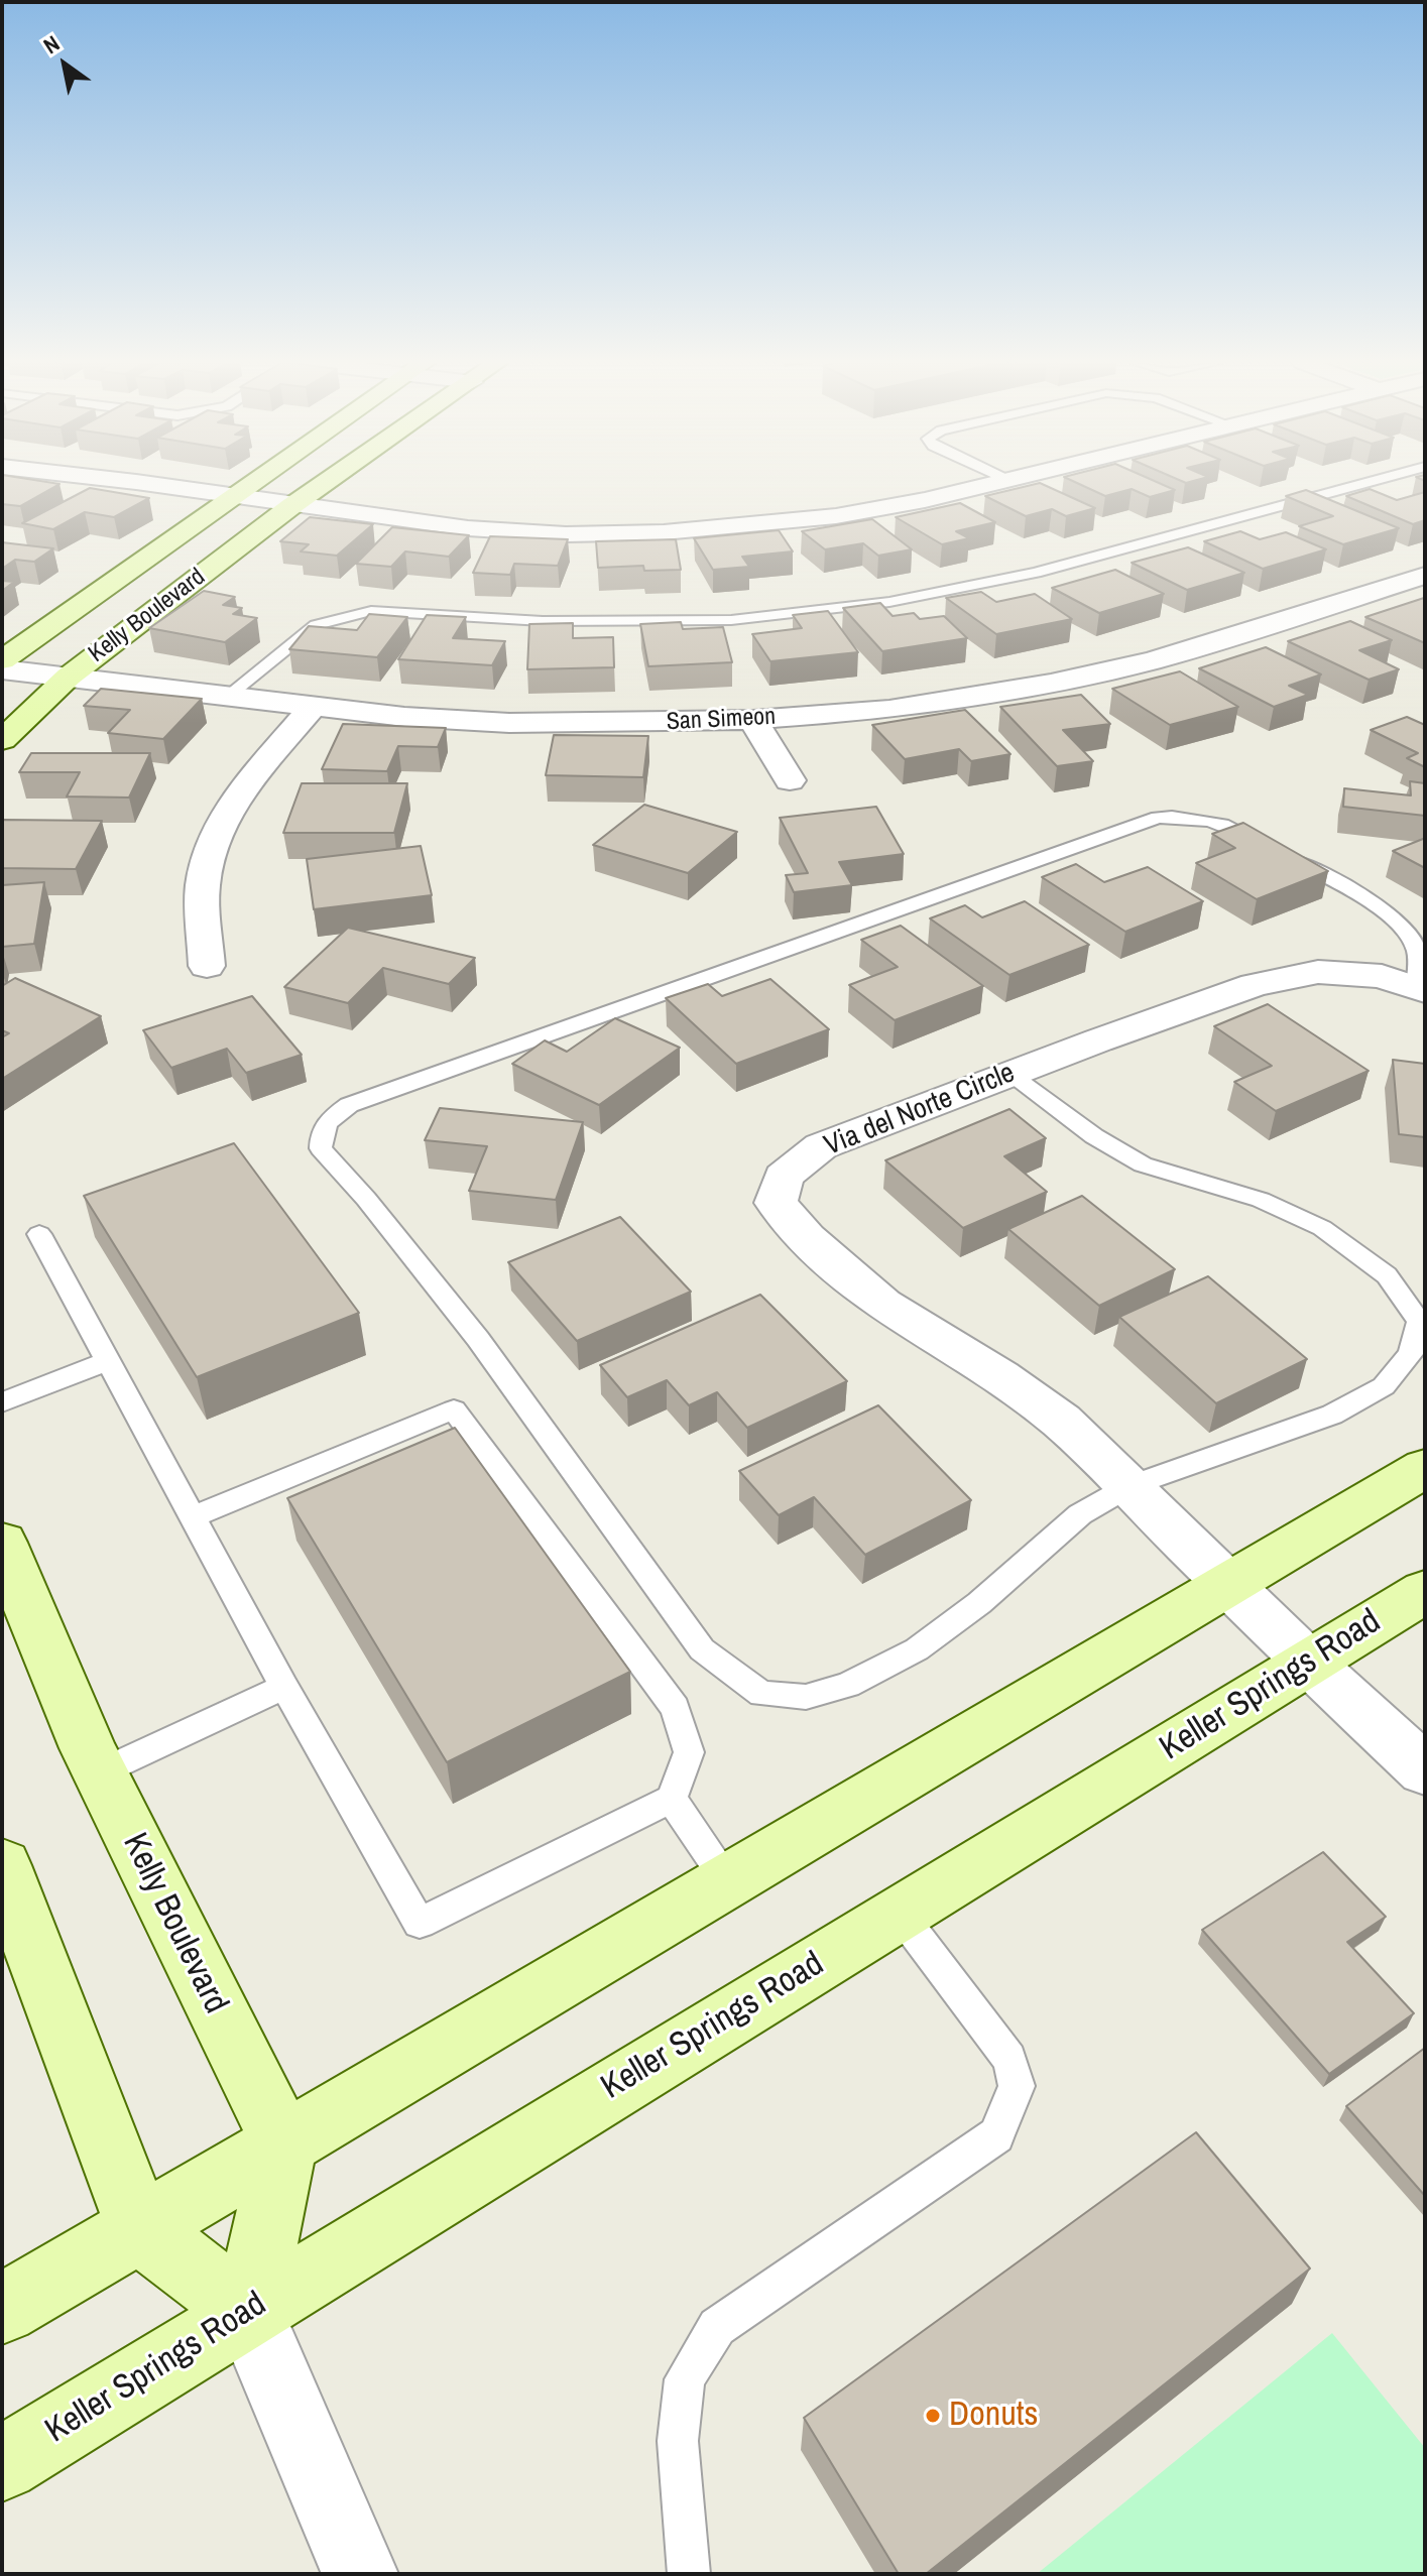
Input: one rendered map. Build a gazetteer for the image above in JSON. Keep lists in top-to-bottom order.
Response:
{
  "streets": {
    "main road": ["Kelly Boulevard", "Keller Springs Road"],
    "street": ["San Simeon", "Via del Norte Circle"]
  },
  "crossings": [
    ["Kelly Boulevard", "San Simeon"],
    ["Via del Norte Circle", "Keller Springs Road"]
  ],
  "places": ["Donuts"],
  "north": "top left"
}
